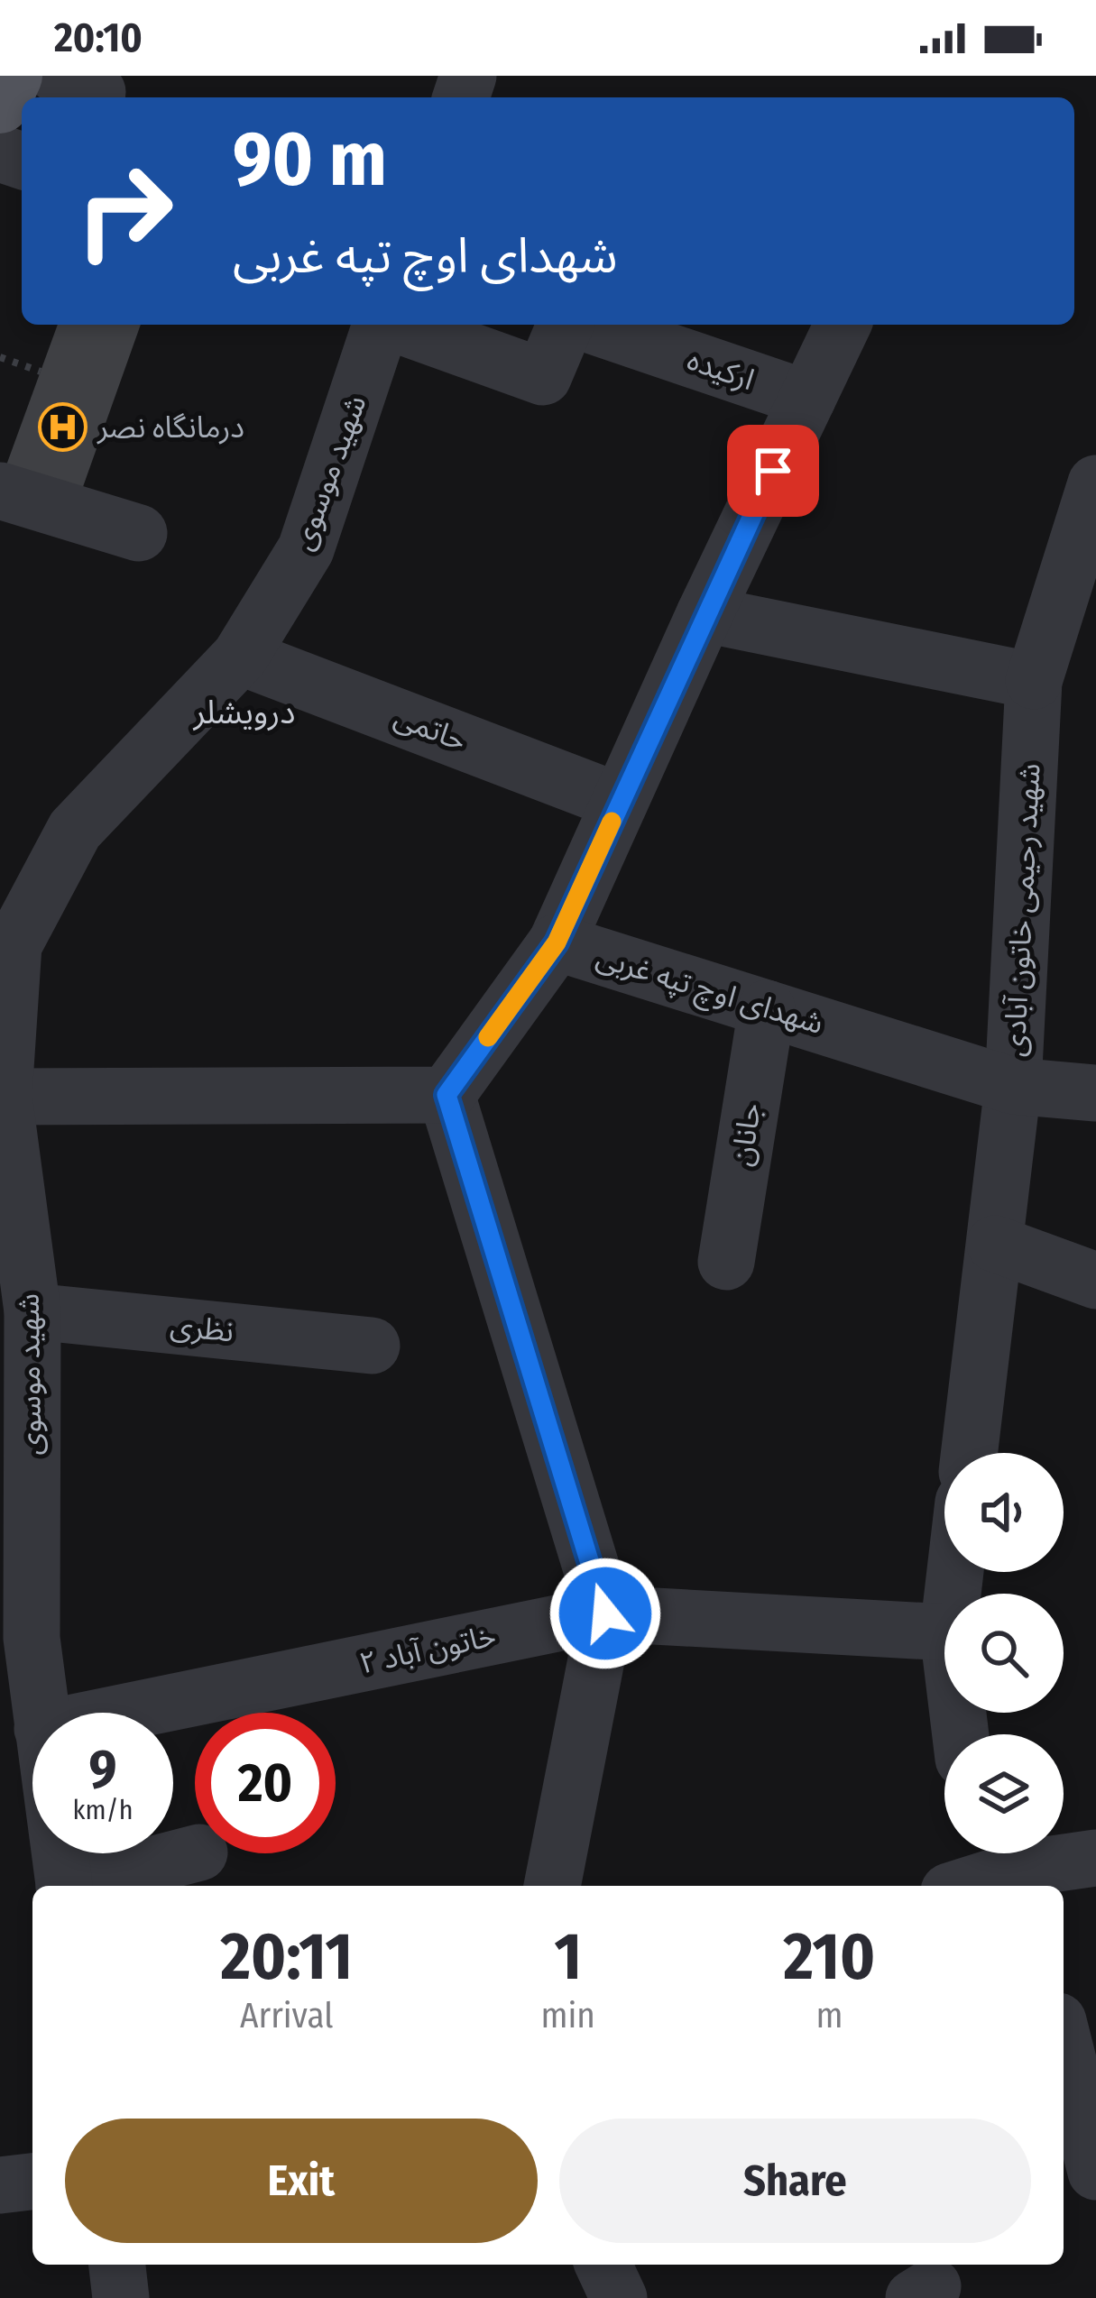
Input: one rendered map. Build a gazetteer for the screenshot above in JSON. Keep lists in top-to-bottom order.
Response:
{
  "streets": {
    "street": [
      "ارکیده",
      "شهید موسوی",
      "حاتمی",
      "شهید رحیمی خاتون آبادی",
      "شهدای اوچ تپه غربی",
      "جانان",
      "نظری",
      "خاتون آباد ۲"
    ]
  },
  "crossings": [
    ["شهید موسوی", "حاتمی"],
    ["شهید موسوی", "نظری"],
    ["شهید رحیمی خاتون آبادی", "شهدای اوچ تپه غربی"],
    ["شهدای اوچ تپه غربی", "جانان"]
  ],
  "districts": ["درویشلر"],
  "places": {
    "hospital": ["درمانگاه نصر"]
  },
  "page": {
    "status": "20:10",
    "turn": ["90 m", "شهدای اوچ تپه غربی"],
    "speed": "9 km/h",
    "limit": "20",
    "eta": [
      "20:11",
      "Arrival",
      "1",
      "min",
      "210",
      "m"
    ],
    "buttons": ["Exit", "Share"]
  }
}
